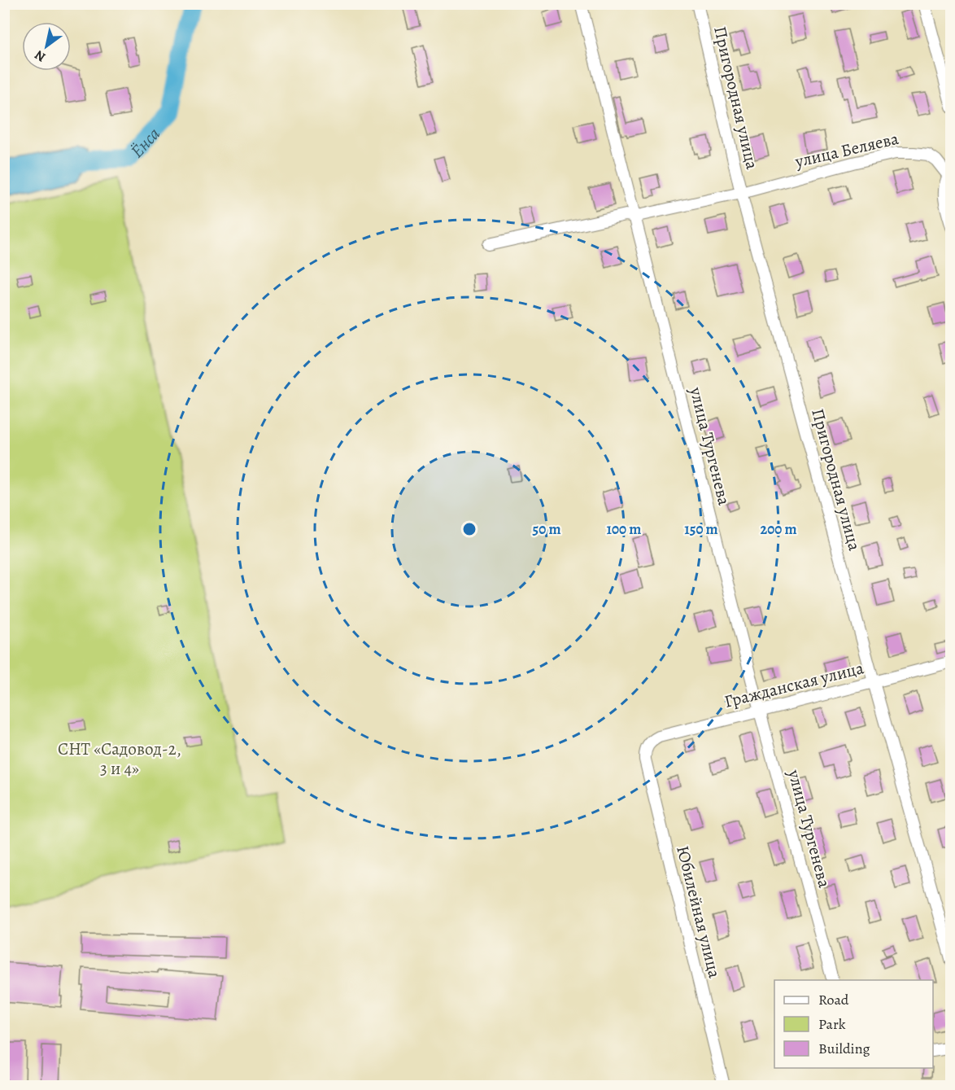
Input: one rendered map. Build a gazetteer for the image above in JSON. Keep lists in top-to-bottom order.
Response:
{
  "streets": {
    "street": [
      "Пригородная улица",
      "улица Беляева",
      "улица Тургенева",
      "Гражданская улица",
      "Юбилейная улица"
    ]
  },
  "crossings": [
    ["Пригородная улица", "улица Беляева"],
    ["Пригородная улица", "Гражданская улица"],
    ["улица Беляева", "улица Тургенева"],
    ["улица Тургенева", "Гражданская улица"],
    ["Гражданская улица", "Юбилейная улица"]
  ],
  "water": ["Ёнса"],
  "parks": ["СНТ «Садовод-2, 3 и 4»"],
  "legend": ["Road", "Park", "Building"],
  "north": "bottom left",
  "rings": [
    "50 m",
    "100 m",
    "150 m",
    "200 m"
  ]
}
